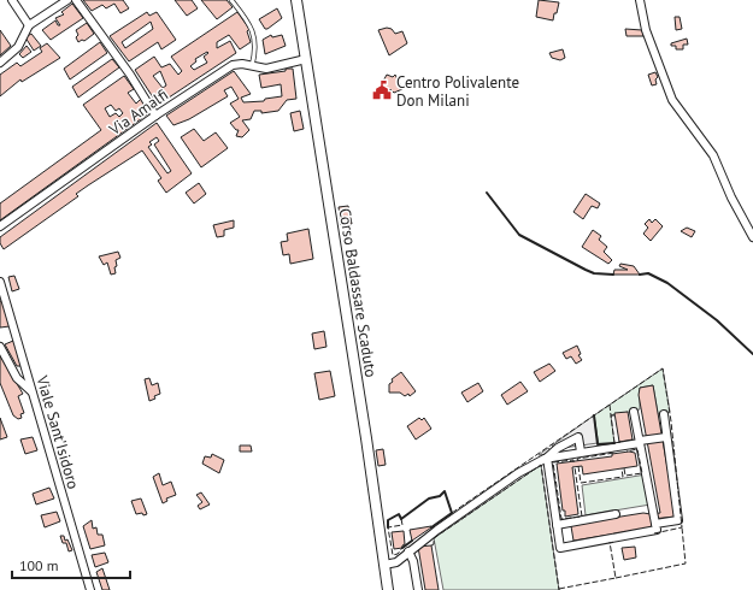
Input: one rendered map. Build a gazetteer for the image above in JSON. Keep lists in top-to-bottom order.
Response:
{
  "streets": {
    "street": ["Via Amalfi", "Corso Baldassare Scaduto", "Viale Sant'Isidoro"]
  },
  "crossings": [
    ["Via Amalfi", "Corso Baldassare Scaduto"]
  ],
  "places": {
    "public building": ["Centro Polivalente Don Milani"]
  },
  "scale_bar": "100 m"
}
